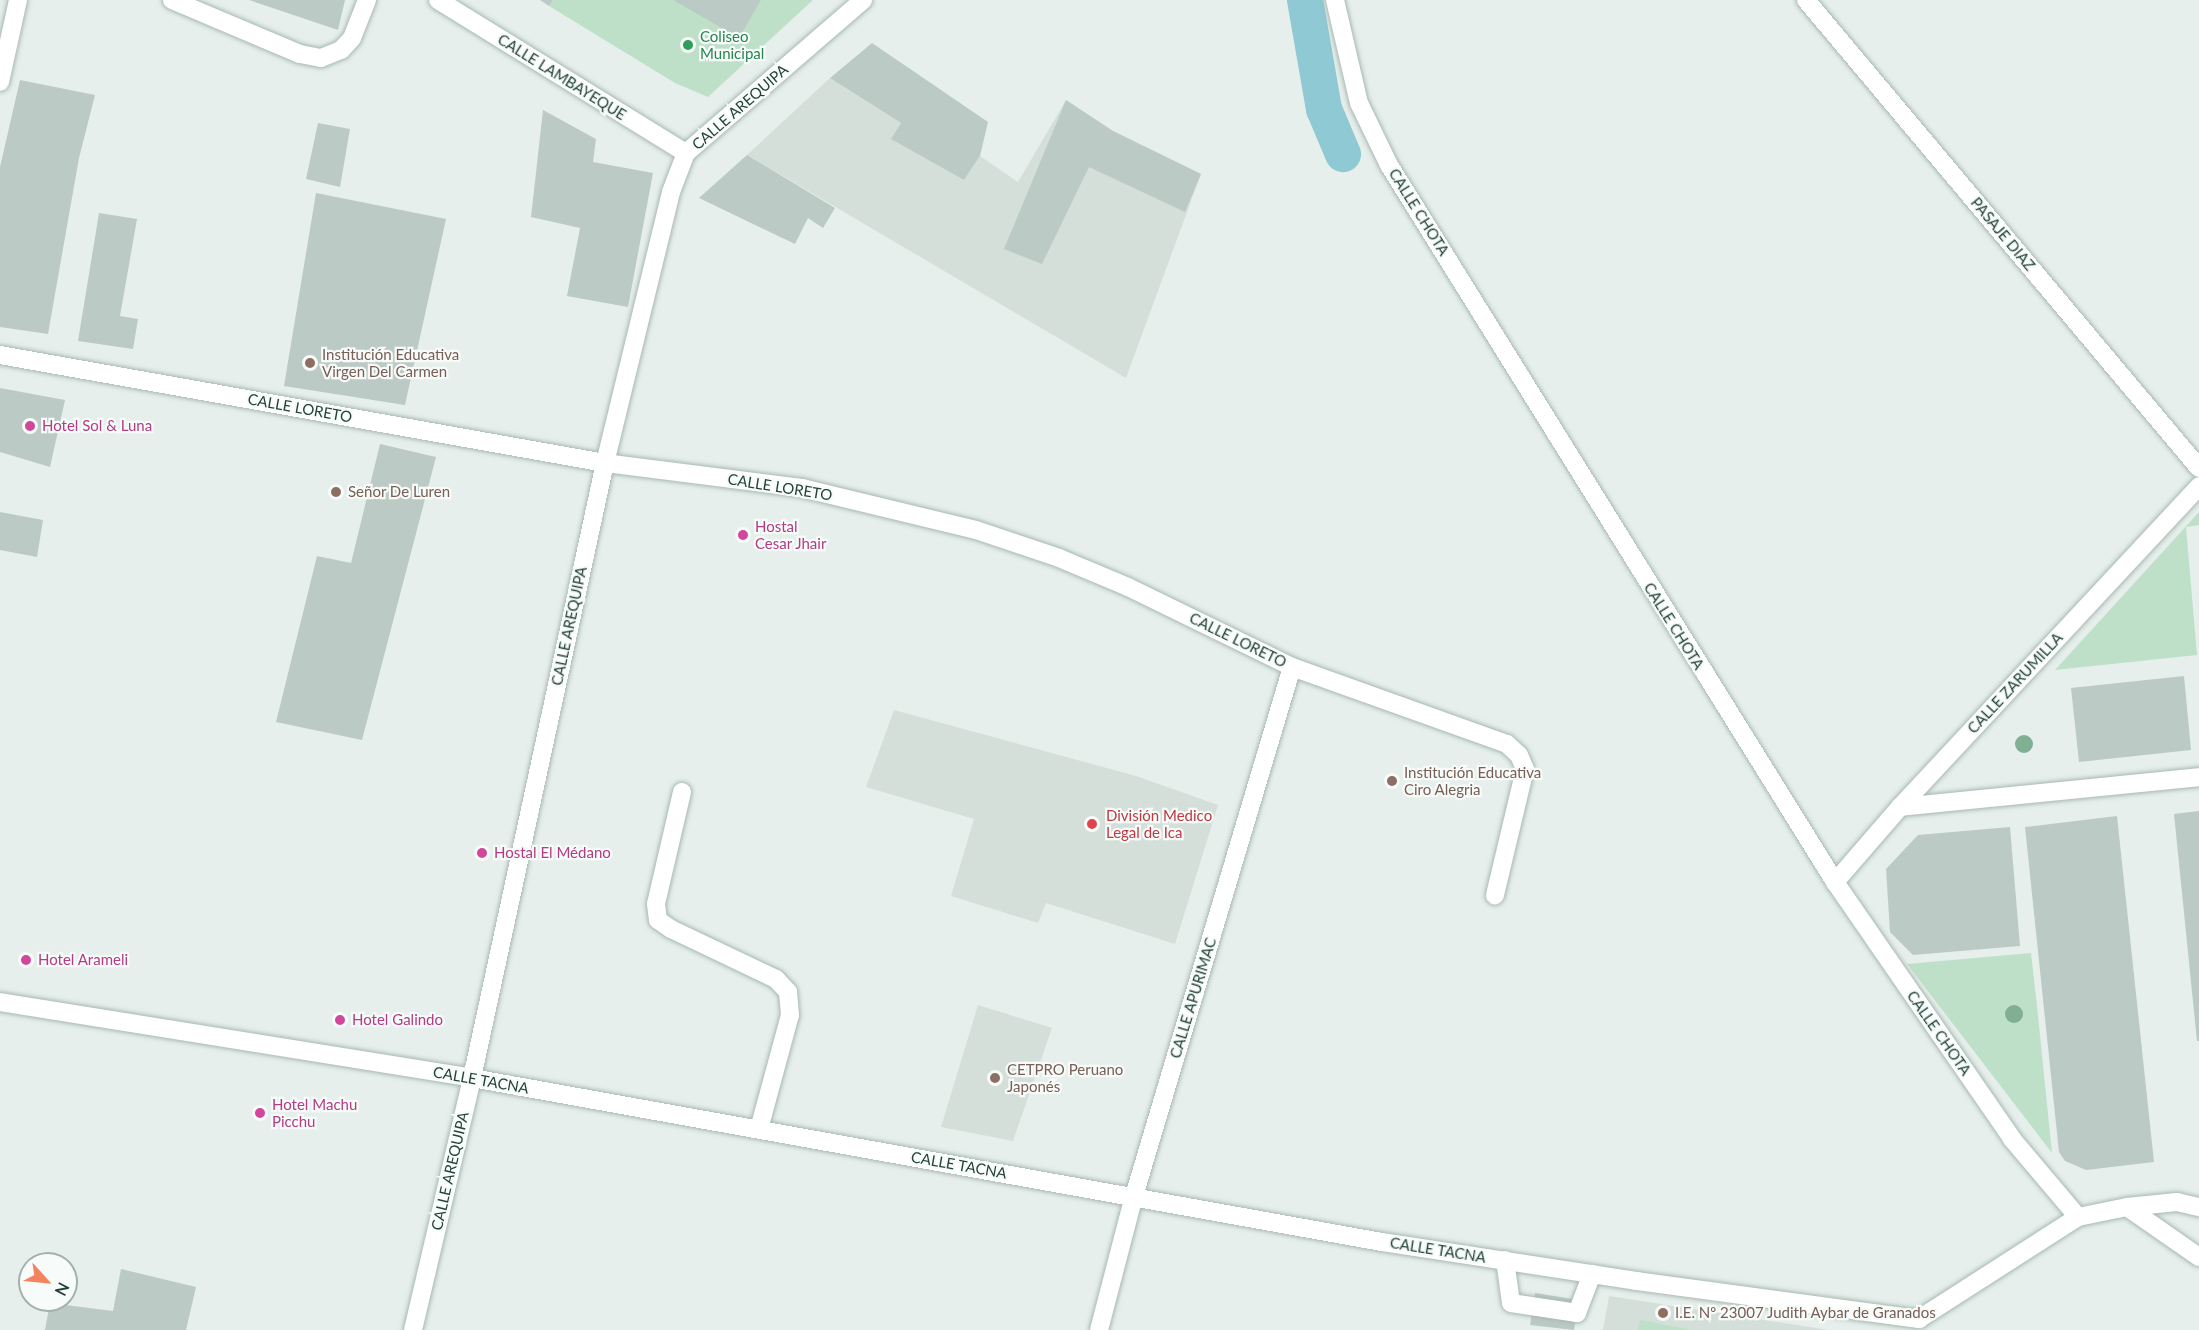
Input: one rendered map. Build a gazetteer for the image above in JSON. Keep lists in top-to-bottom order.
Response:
{
  "streets": {
    "street": [
      "CALLE LAMBAYEQUE",
      "CALLE AREQUIPA",
      "CALLE CHOTA",
      "PASAJE DIAZ",
      "CALLE LORETO",
      "CALLE ZARUMILLA",
      "CALLE APURIMAC",
      "CALLE TACNA"
    ]
  },
  "crossings": [
    ["CALLE LAMBAYEQUE", "CALLE AREQUIPA"],
    ["CALLE AREQUIPA", "CALLE LORETO"],
    ["CALLE AREQUIPA", "CALLE TACNA"],
    ["CALLE CHOTA", "CALLE ZARUMILLA"],
    ["CALLE LORETO", "CALLE APURIMAC"],
    ["CALLE APURIMAC", "CALLE TACNA"]
  ],
  "places": [
    "Coliseo Municipal",
    "Institución Educativa Virgen Del Carmen",
    "Hotel Sol & Luna",
    "Señor De Luren",
    "Hostal Cesar Jhair",
    "Institución Educativa Ciro Alegria",
    "División Medico Legal de Ica",
    "Hostal El Médano",
    "Hotel Arameli",
    "Hotel Galindo",
    "CETPRO Peruano Japonés",
    "Hotel Machu Picchu",
    "I.E. Nº 23007 Judith Aybar de Granados"
  ],
  "north": "bottom right"
}
